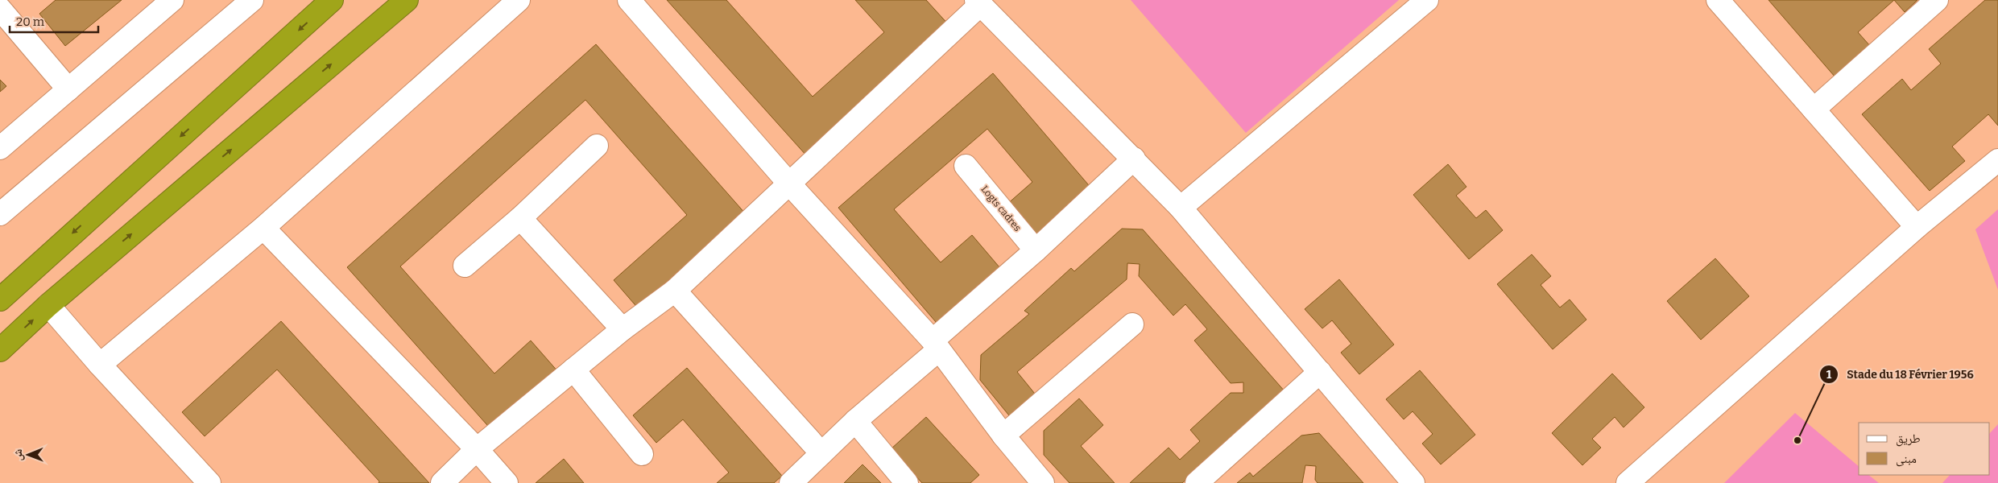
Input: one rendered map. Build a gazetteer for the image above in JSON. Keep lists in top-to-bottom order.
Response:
{
  "streets": {
    "street": ["Logts cadres"]
  },
  "places": ["Stade du 18 Février 1956"],
  "legend": ["طريق", "مبنى"],
  "scale_bar": "20 m",
  "north": "left"
}
